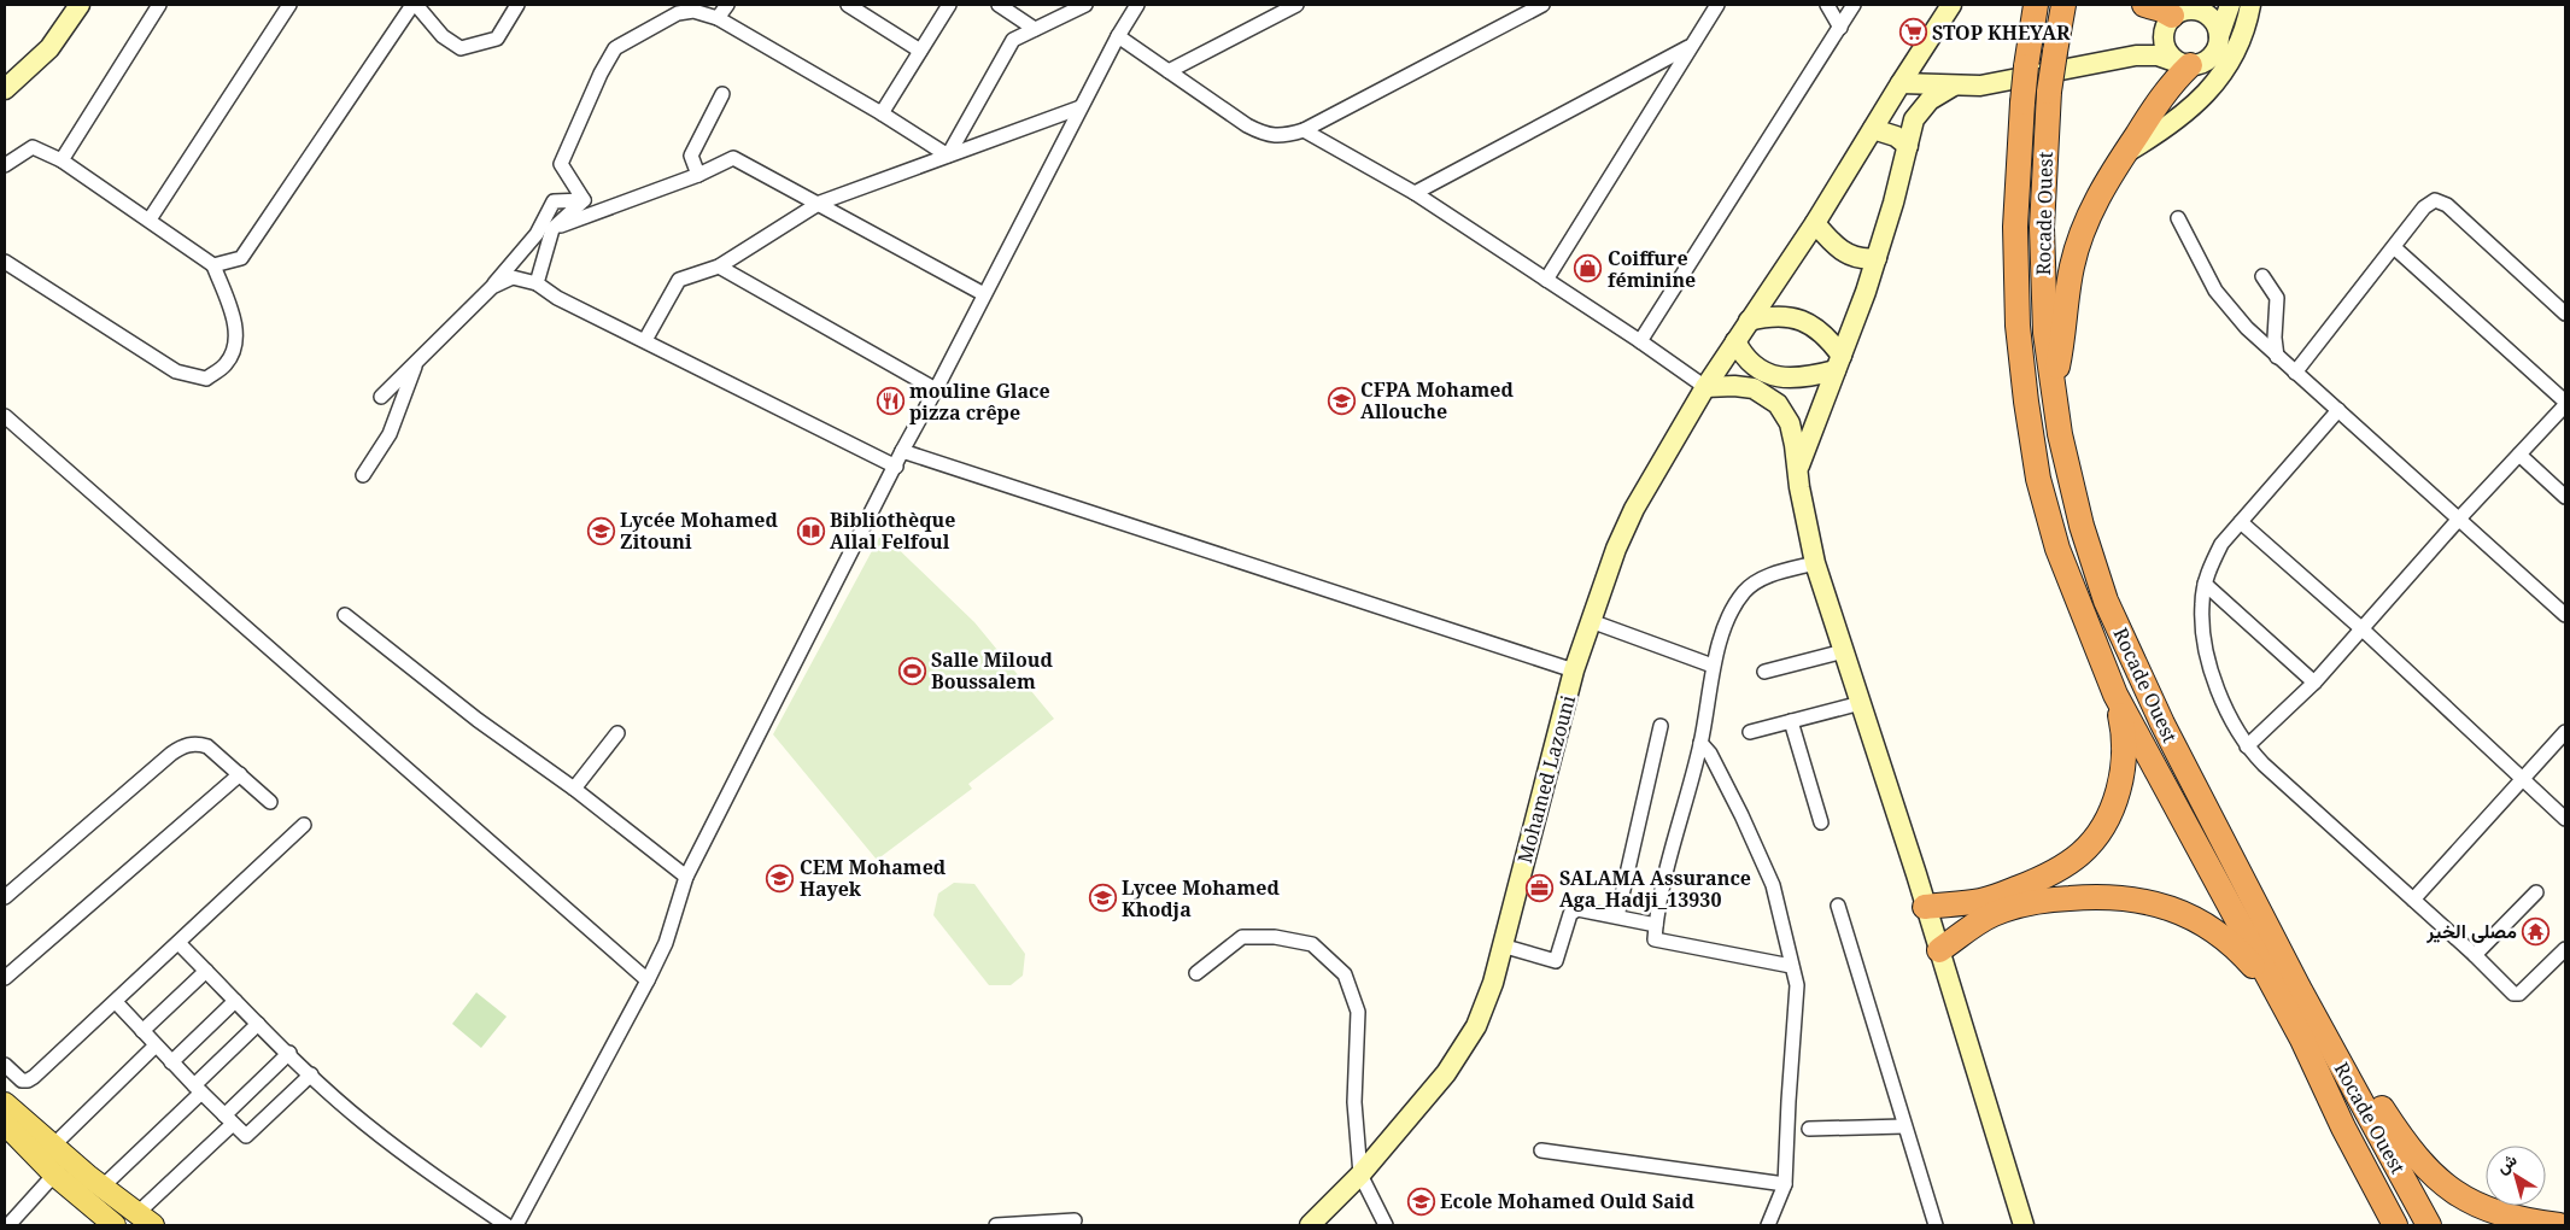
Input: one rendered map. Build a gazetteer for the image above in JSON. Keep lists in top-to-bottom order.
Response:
{
  "streets": {
    "highway": ["Rocade Ouest"],
    "main road": ["Mohamed Lazouni"]
  },
  "places": {
    "supermarket": ["STOP KHEYAR"],
    "shop": ["Coiffure féminine"],
    "school or university": [
      "CFPA Mohamed Allouche",
      "Lycée Mohamed Zitouni",
      "CEM Mohamed Hayek",
      "Lycee Mohamed Khodja",
      "Ecole Mohamed Ould Said"
    ],
    "restaurant": ["mouline Glace pizza crêpe"],
    "library": ["Bibliothèque Allal Felfoul"],
    "sports": ["Salle Miloud Boussalem"],
    "office": ["SALAMA Assurance Aga_Hadji_13930"],
    "temple": ["مصلى الخير"]
  },
  "north": "top left"
}
